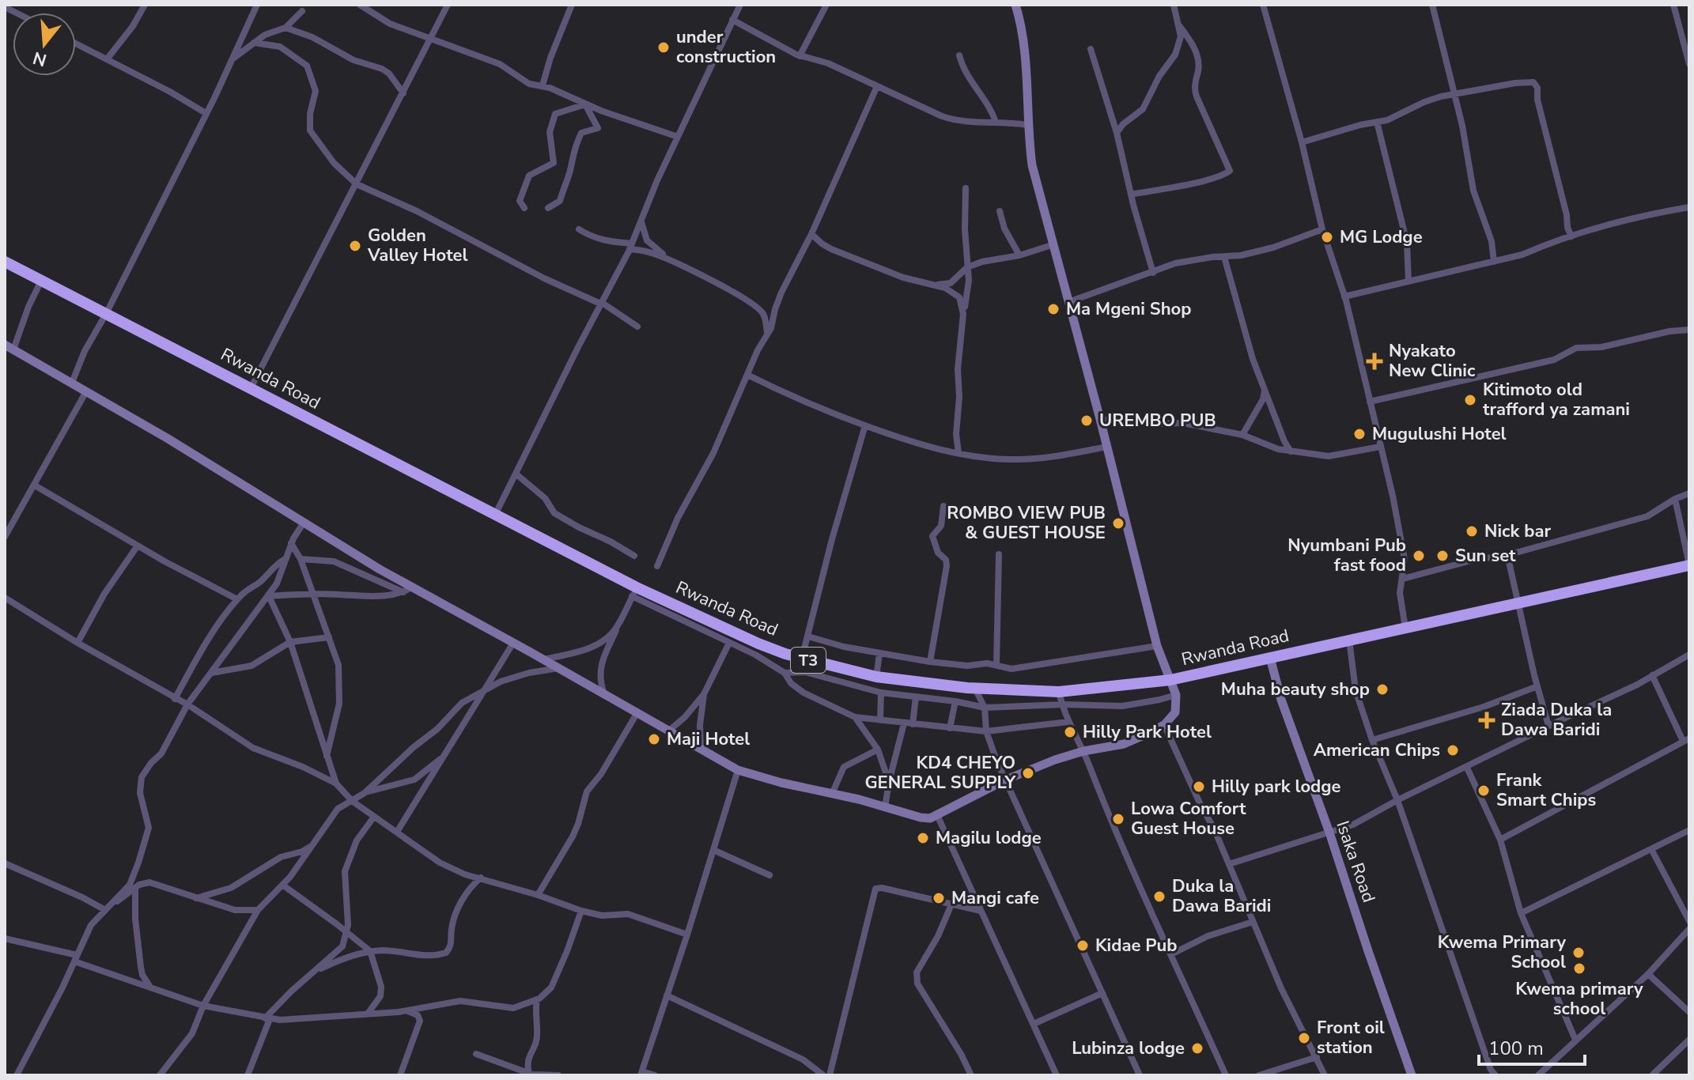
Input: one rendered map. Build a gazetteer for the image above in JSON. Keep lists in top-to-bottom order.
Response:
{
  "streets": {
    "highway": ["Rwanda Road", "T3"],
    "street": ["Isaka Road"]
  },
  "crossings": [
    ["Rwanda Road", "Isaka Road"]
  ],
  "places": {
    "other": [
      "under construction",
      "MG Lodge",
      "Golden Valley Hotel",
      "Ma Mgeni Shop",
      "Kitimoto old trafford ya zamani",
      "UREMBO PUB",
      "Mugulushi Hotel",
      "ROMBO VIEW PUB & GUEST HOUSE",
      "Nick bar",
      "Nyumbani Pub fast food",
      "Sun set",
      "Muha beauty shop",
      "Hilly Park Hotel",
      "Maji Hotel",
      "American Chips",
      "KD4 CHEYO GENERAL SUPPLY",
      "Hilly park lodge",
      "Frank Smart Chips",
      "Lowa Comfort Guest House",
      "Magilu lodge",
      "Duka la Dawa Baridi",
      "Mangi cafe",
      "Kidae Pub",
      "Kwema Primary School",
      "Kwema primary school",
      "Front oil station",
      "Lubinza lodge"
    ],
    "health": ["Nyakato New Clinic", "Ziada Duka la Dawa Baridi"]
  },
  "scale_bar": "100 m",
  "north": "bottom"
}
